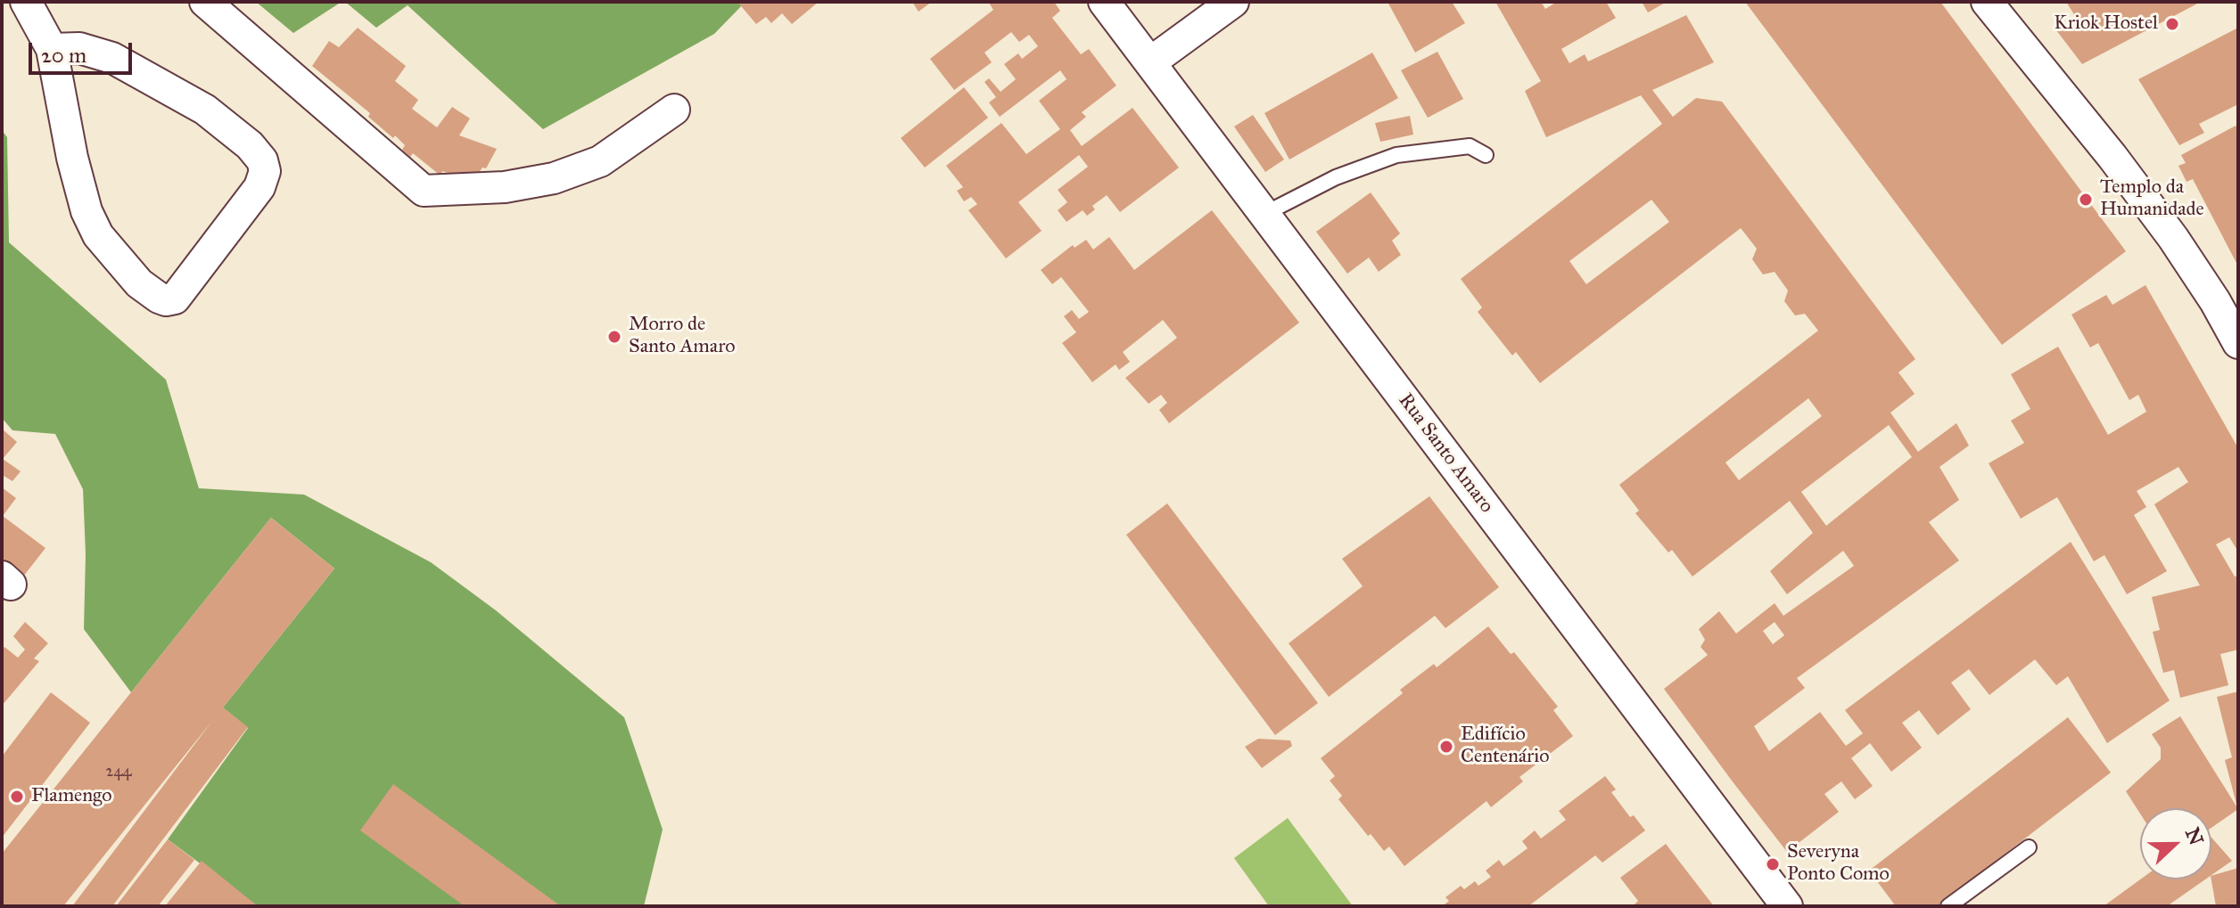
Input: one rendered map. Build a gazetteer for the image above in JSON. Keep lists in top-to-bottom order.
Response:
{
  "streets": {
    "street": ["Rua Santo Amaro"]
  },
  "places": [
    "Kriok Hostel",
    "Templo da Humanidade",
    "Morro de Santo Amaro",
    "Edifício Centenário",
    "Flamengo",
    "Severyna Ponto Como"
  ],
  "house_numbers": ["244"],
  "scale_bar": "20 m",
  "north": "right"
}
